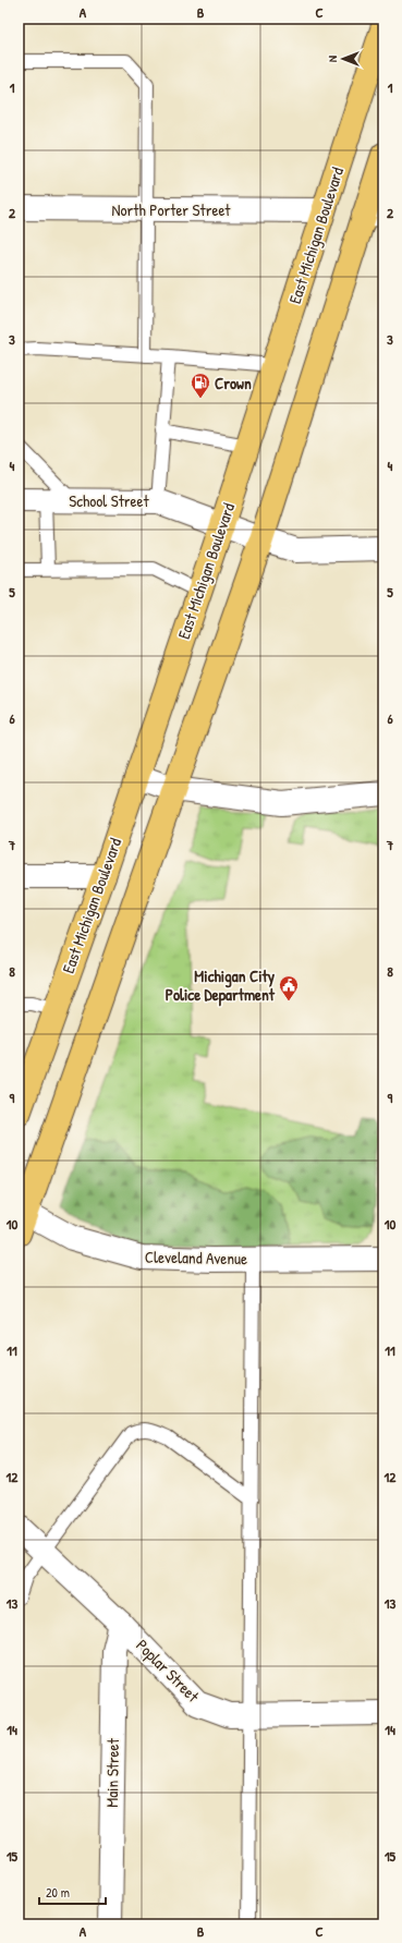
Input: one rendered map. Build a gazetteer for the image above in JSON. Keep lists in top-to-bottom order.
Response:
{
  "streets": {
    "main road": ["East Michigan Boulevard"],
    "street": [
      "North Porter Street",
      "School Street",
      "Cleveland Avenue",
      "Poplar Street",
      "Main Street"
    ]
  },
  "crossings": [
    ["North Porter Street", "East Michigan Boulevard"],
    ["East Michigan Boulevard", "School Street"],
    ["Poplar Street", "Main Street"]
  ],
  "places": {
    "fuel station": ["Crown"],
    "public building": ["Michigan City Police Department"]
  },
  "scale_bar": "20 m",
  "north": "left",
  "grid": {
    "columns": ["A", "B", "C"],
    "rows": [
      "1",
      "2",
      "3",
      "4",
      "5",
      "6",
      "7",
      "8",
      "9",
      "10",
      "11",
      "12",
      "13",
      "14",
      "15"
    ]
  }
}
